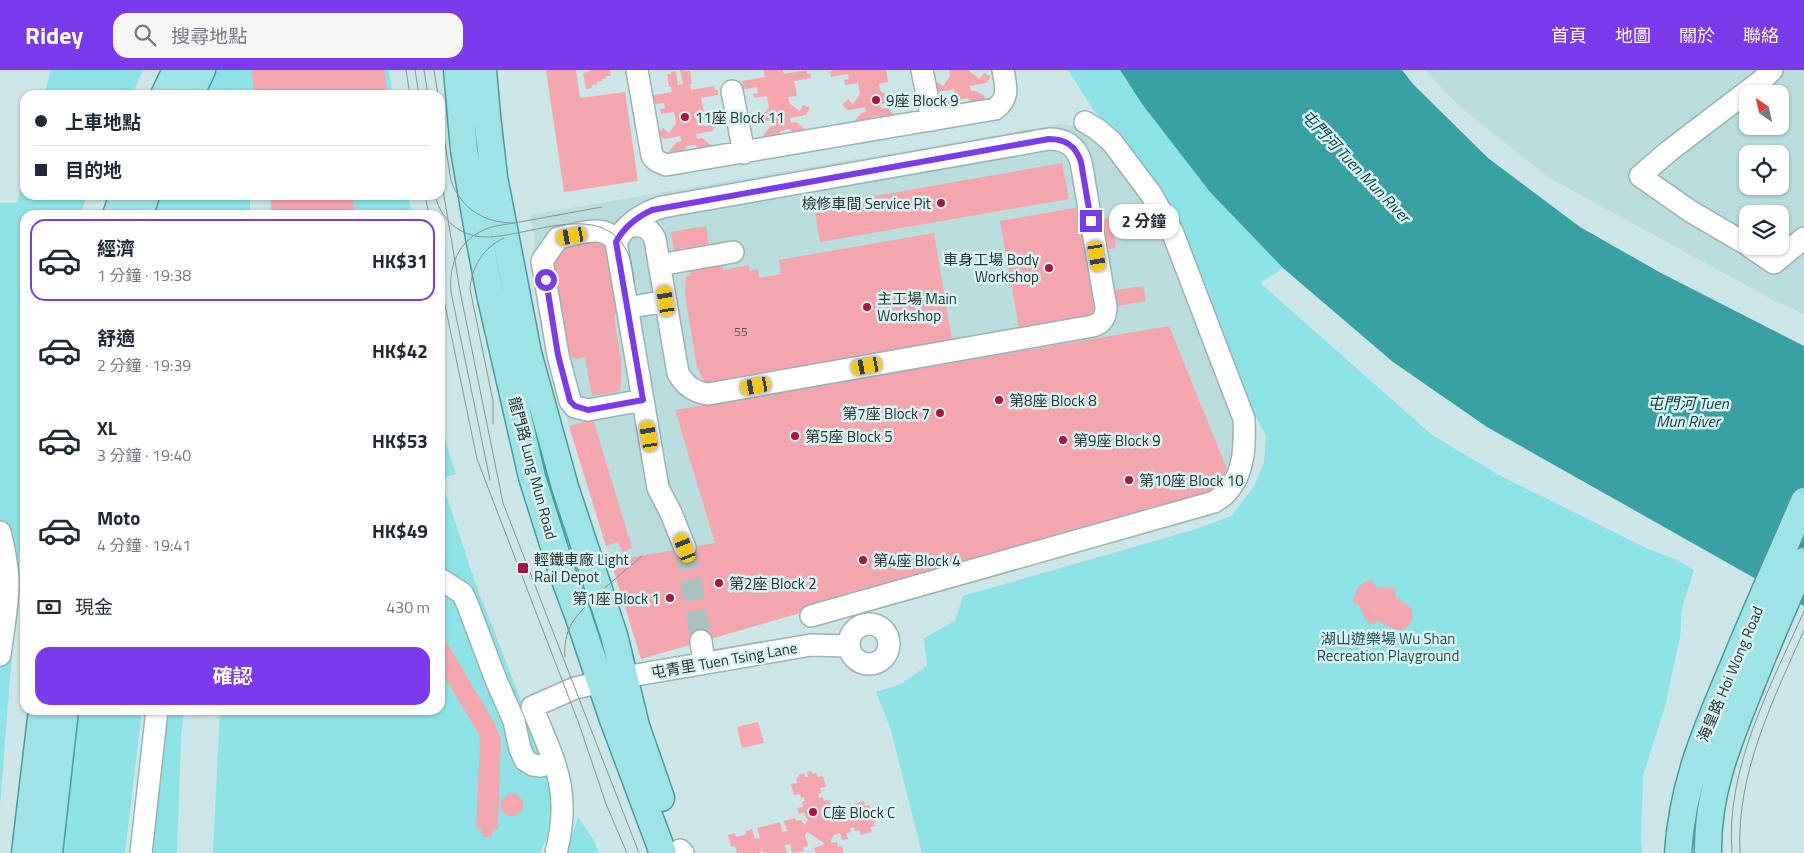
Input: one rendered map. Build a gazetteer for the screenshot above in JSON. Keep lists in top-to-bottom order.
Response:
{
  "streets": {
    "main road": ["龍門路 Lung Mun Road", "海皇路 Hoi Wong Road"],
    "street": ["屯青里 Tuen Tsing Lane"]
  },
  "crossings": [
    ["龍門路 Lung Mun Road", "屯青里 Tuen Tsing Lane"]
  ],
  "water": ["屯門河 Tuen Mun River"],
  "parks": ["湖山遊樂場 Wu Shan Recreation Playground"],
  "places": {
    "other": [
      "9座 Block 9",
      "11座 Block 11",
      "檢修車間 Service Pit",
      "車身工場 Body Workshop",
      "主工場 Main Workshop",
      "第8座 Block 8",
      "第7座 Block 7",
      "第5座 Block 5",
      "第9座 Block 9",
      "第10座 Block 10",
      "第4座 Block 4",
      "第2座 Block 2",
      "第1座 Block 1",
      "C座 Block C"
    ],
    "transit": ["輕鐵車廠 Light Rail Depot"]
  },
  "house_numbers": ["55"],
  "north": "top left",
  "page": {
    "header": "Ridey",
    "search": "搜尋地點",
    "nav": [
      "首頁",
      "地圖",
      "關於",
      "聯絡"
    ],
    "banner": ["上車地點", "目的地"],
    "bubble": "2 分鐘",
    "list": [
      {
        "name": "經濟",
        "note": "1 分鐘 · 19:38",
        "value": "HK$31"
      },
      {
        "name": "舒適",
        "note": "2 分鐘 · 19:39",
        "value": "HK$42"
      },
      {
        "name": "XL",
        "note": "3 分鐘 · 19:40",
        "value": "HK$53"
      },
      {
        "name": "Moto",
        "note": "4 分鐘 · 19:41",
        "value": "HK$49"
      }
    ],
    "pay": ["現金", "430 m"],
    "buttons": "確認"
  }
}
